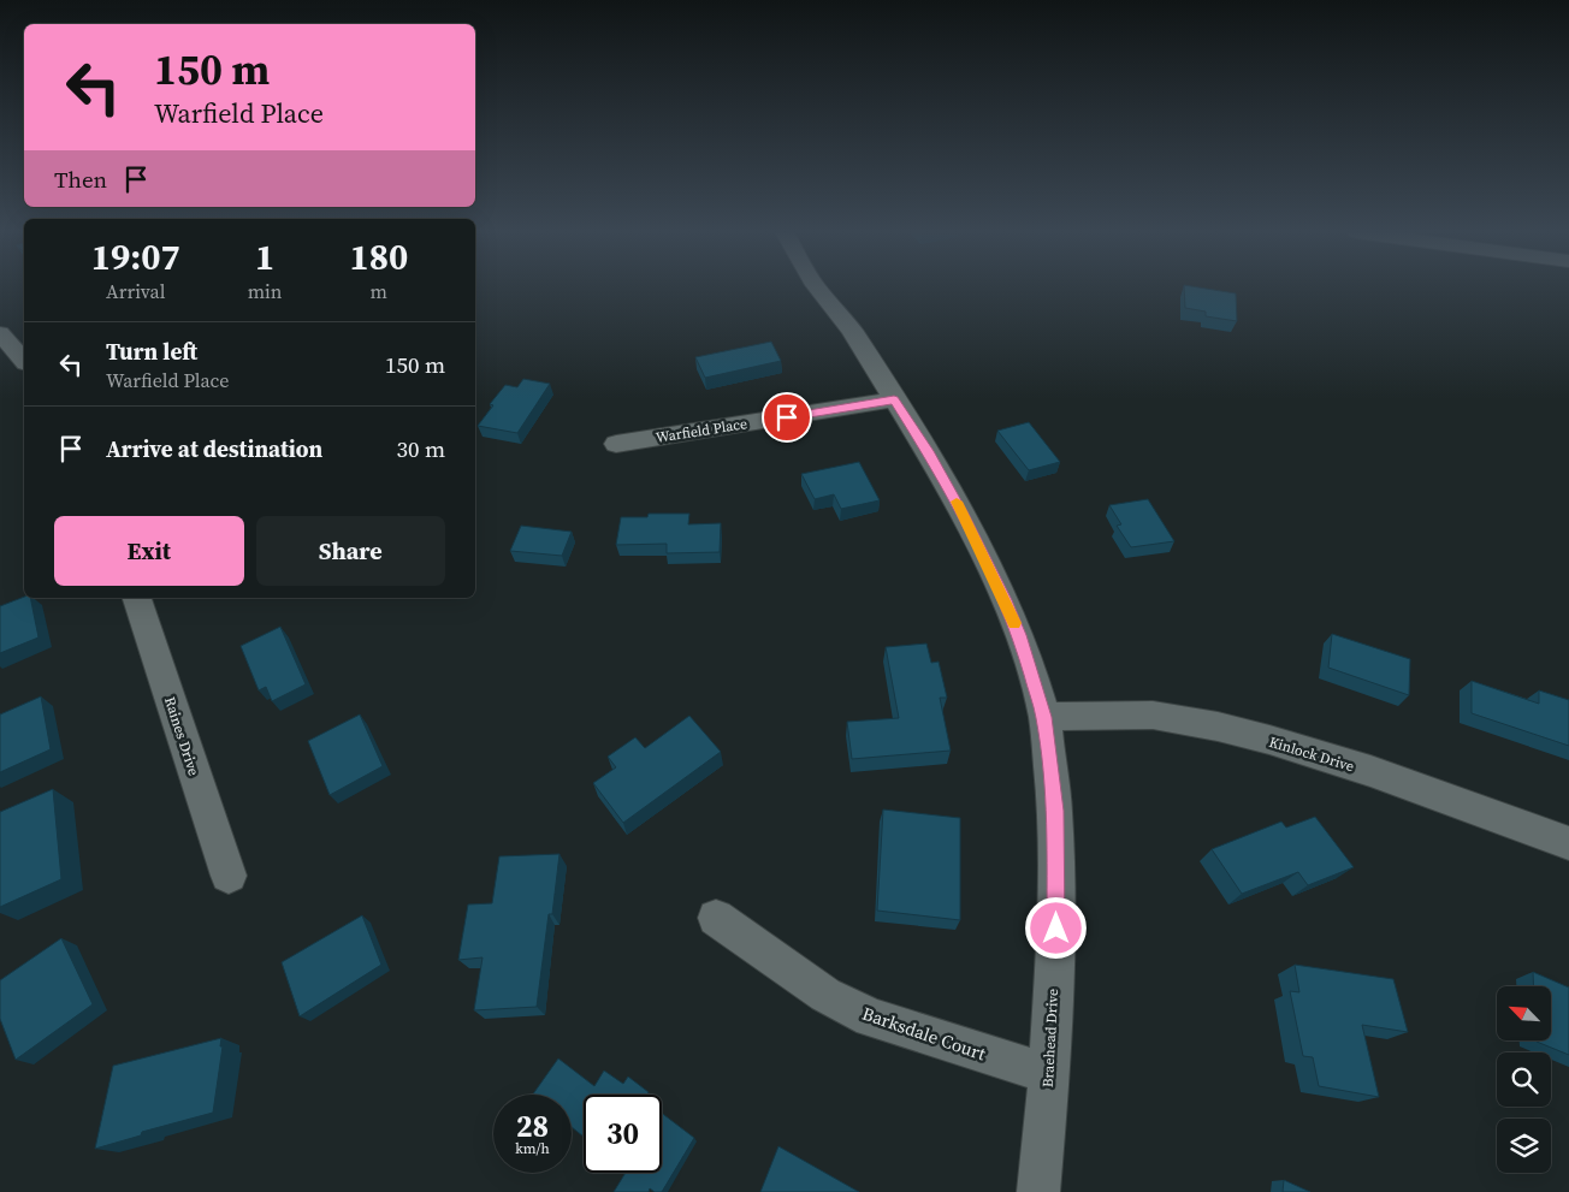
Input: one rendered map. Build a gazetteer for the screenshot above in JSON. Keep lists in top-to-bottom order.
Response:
{
  "streets": {
    "street": [
      "Warfield Place",
      "Raines Drive",
      "Kinlock Drive",
      "Barksdale Court",
      "Braehead Drive"
    ]
  },
  "crossings": [
    ["Warfield Place", "Braehead Drive"],
    ["Kinlock Drive", "Braehead Drive"],
    ["Barksdale Court", "Braehead Drive"]
  ],
  "north": "top left",
  "page": {
    "turn": ["150 m", "Warfield Place"],
    "then": "Then",
    "eta": [
      "19:07",
      "Arrival",
      "1",
      "min",
      "180",
      "m"
    ],
    "list": [
      {
        "name": "Turn left",
        "note": "Warfield Place",
        "value": "150 m"
      },
      {
        "name": "Arrive at destination",
        "value": "30 m"
      }
    ],
    "buttons": ["Exit", "Share"],
    "speed": "28 km/h",
    "limit": "30"
  }
}
